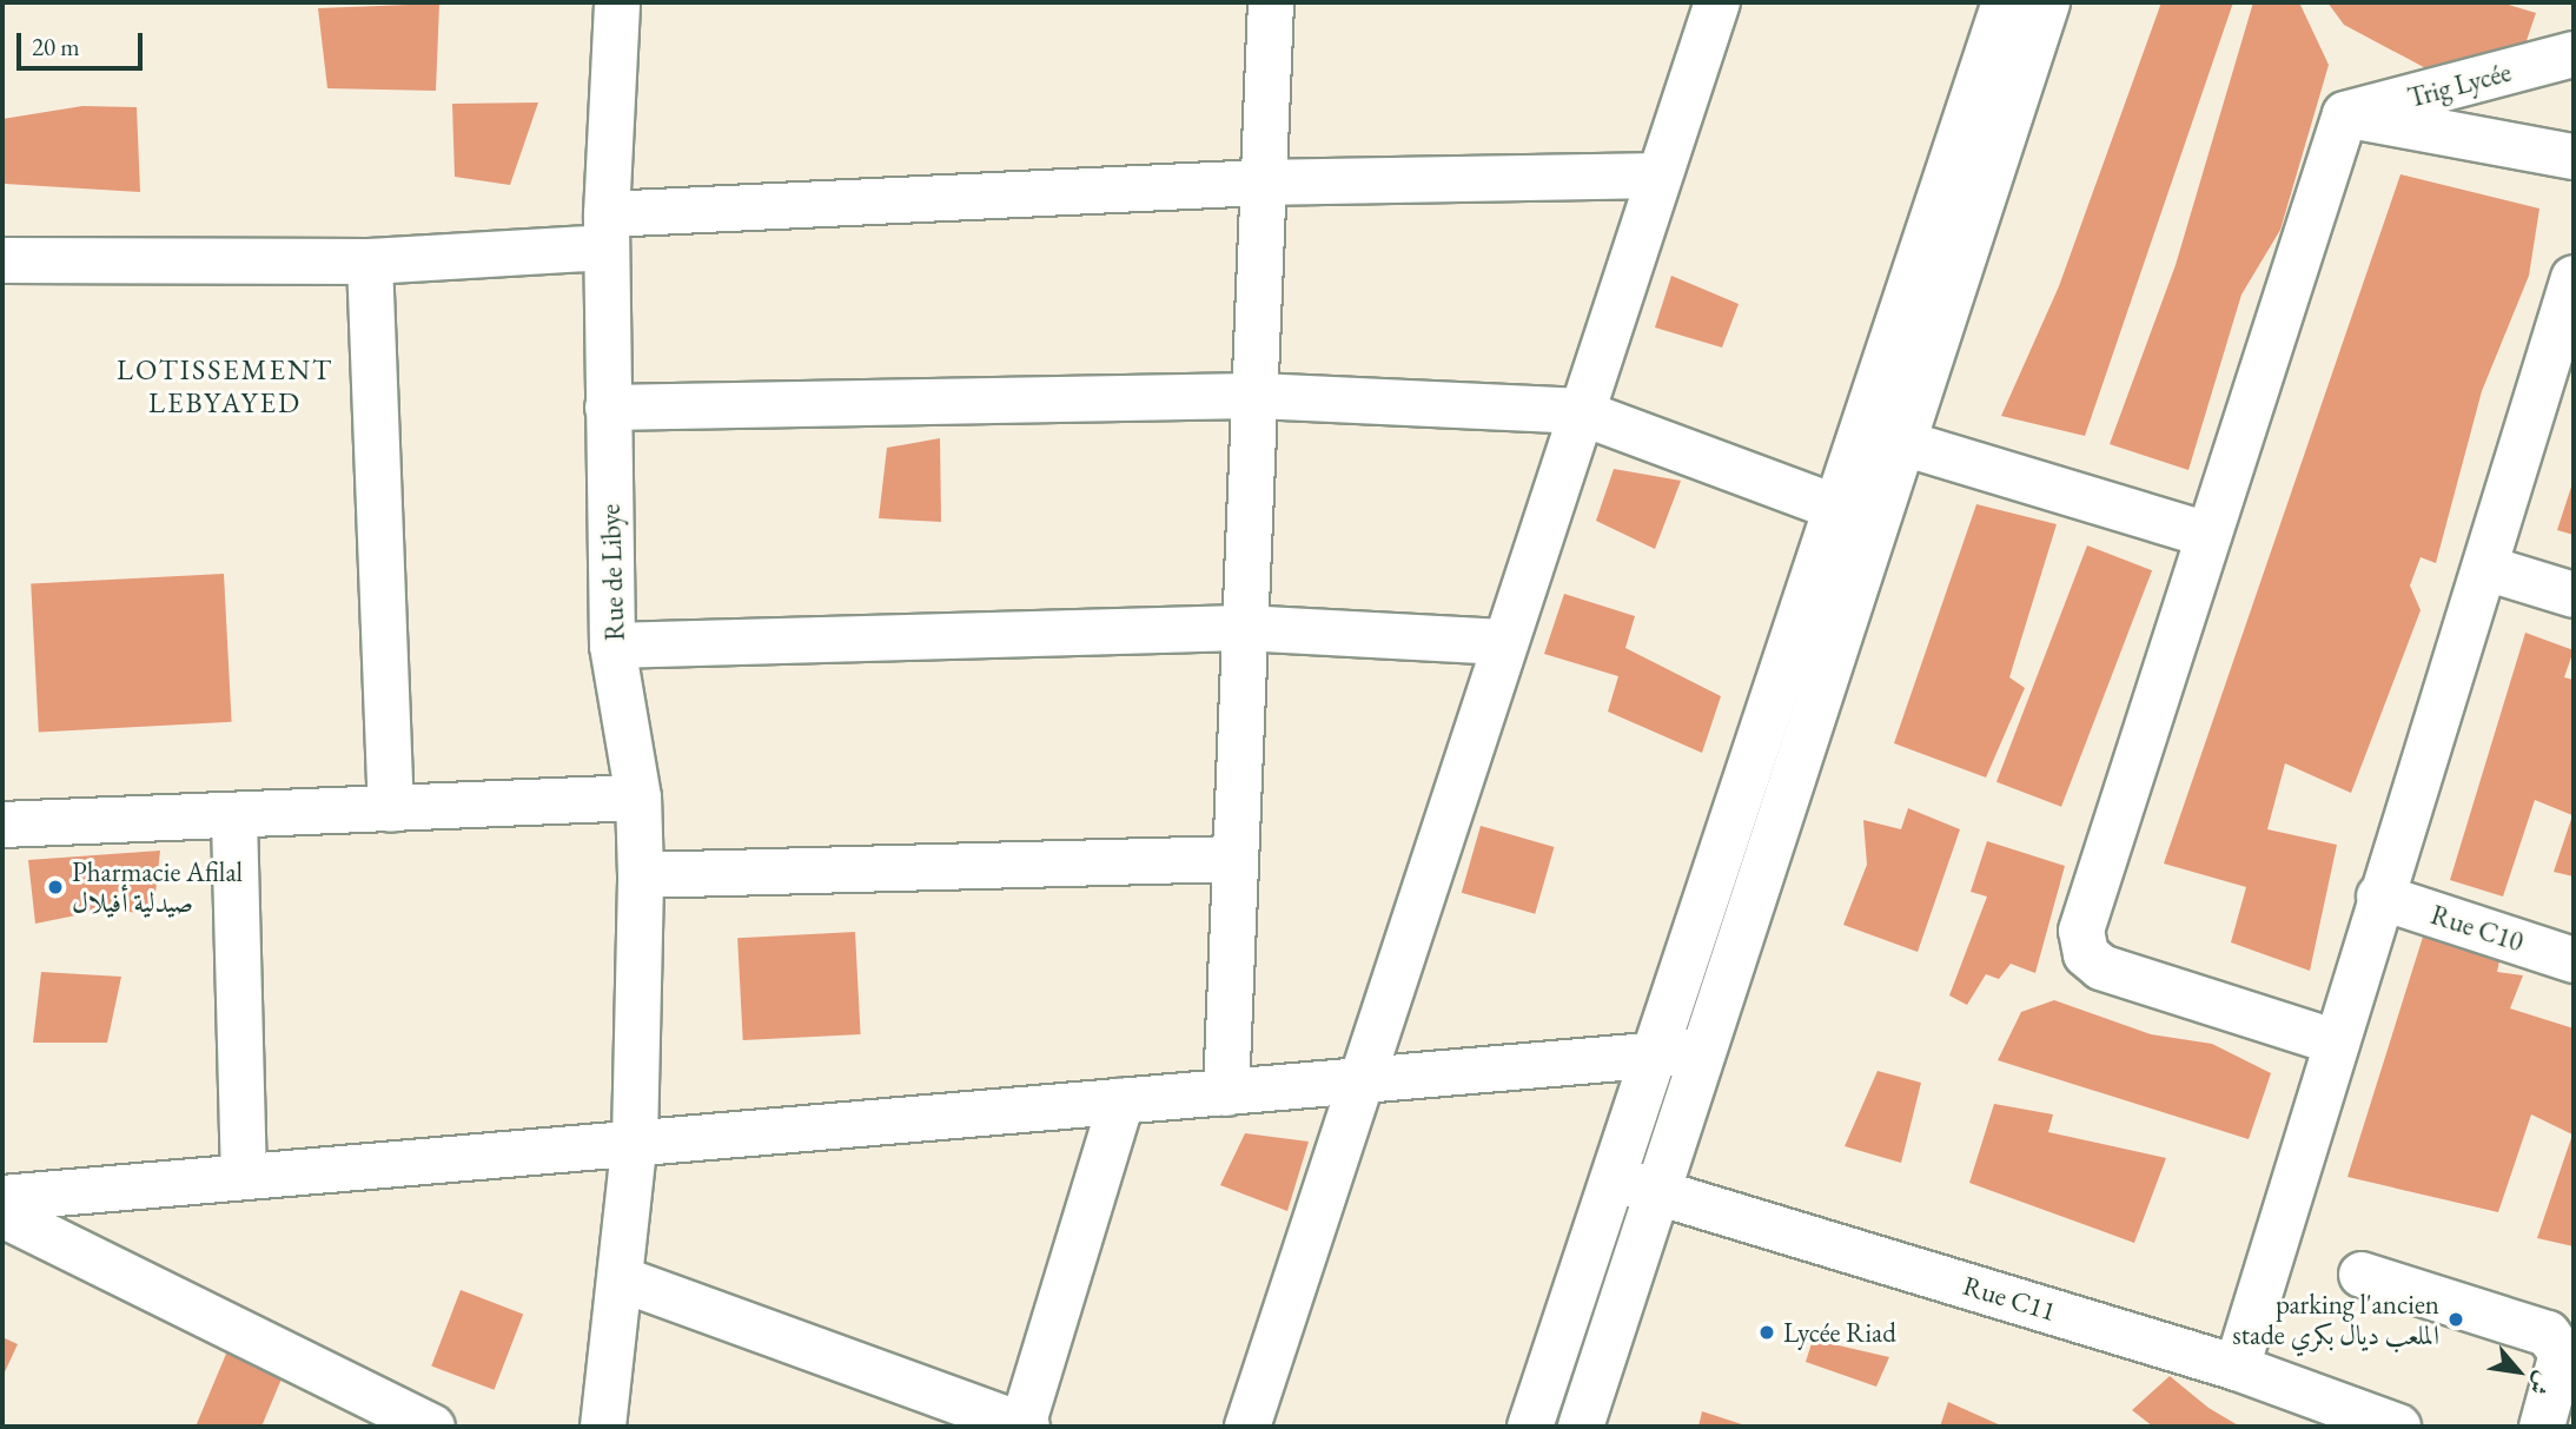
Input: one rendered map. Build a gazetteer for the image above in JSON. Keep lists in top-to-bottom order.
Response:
{
  "streets": {
    "street": [
      "Trig Lycée",
      "Rue de Libye",
      "Rue C10",
      "Rue C11"
    ]
  },
  "districts": ["LOTISSEMENT LEBYAYED"],
  "places": ["Pharmacie Afilal صيدلية أفيلال", "parking l'ancien stade الملعب ديال بكري", "Lycée Riad"],
  "scale_bar": "20 m",
  "north": "bottom right"
}
